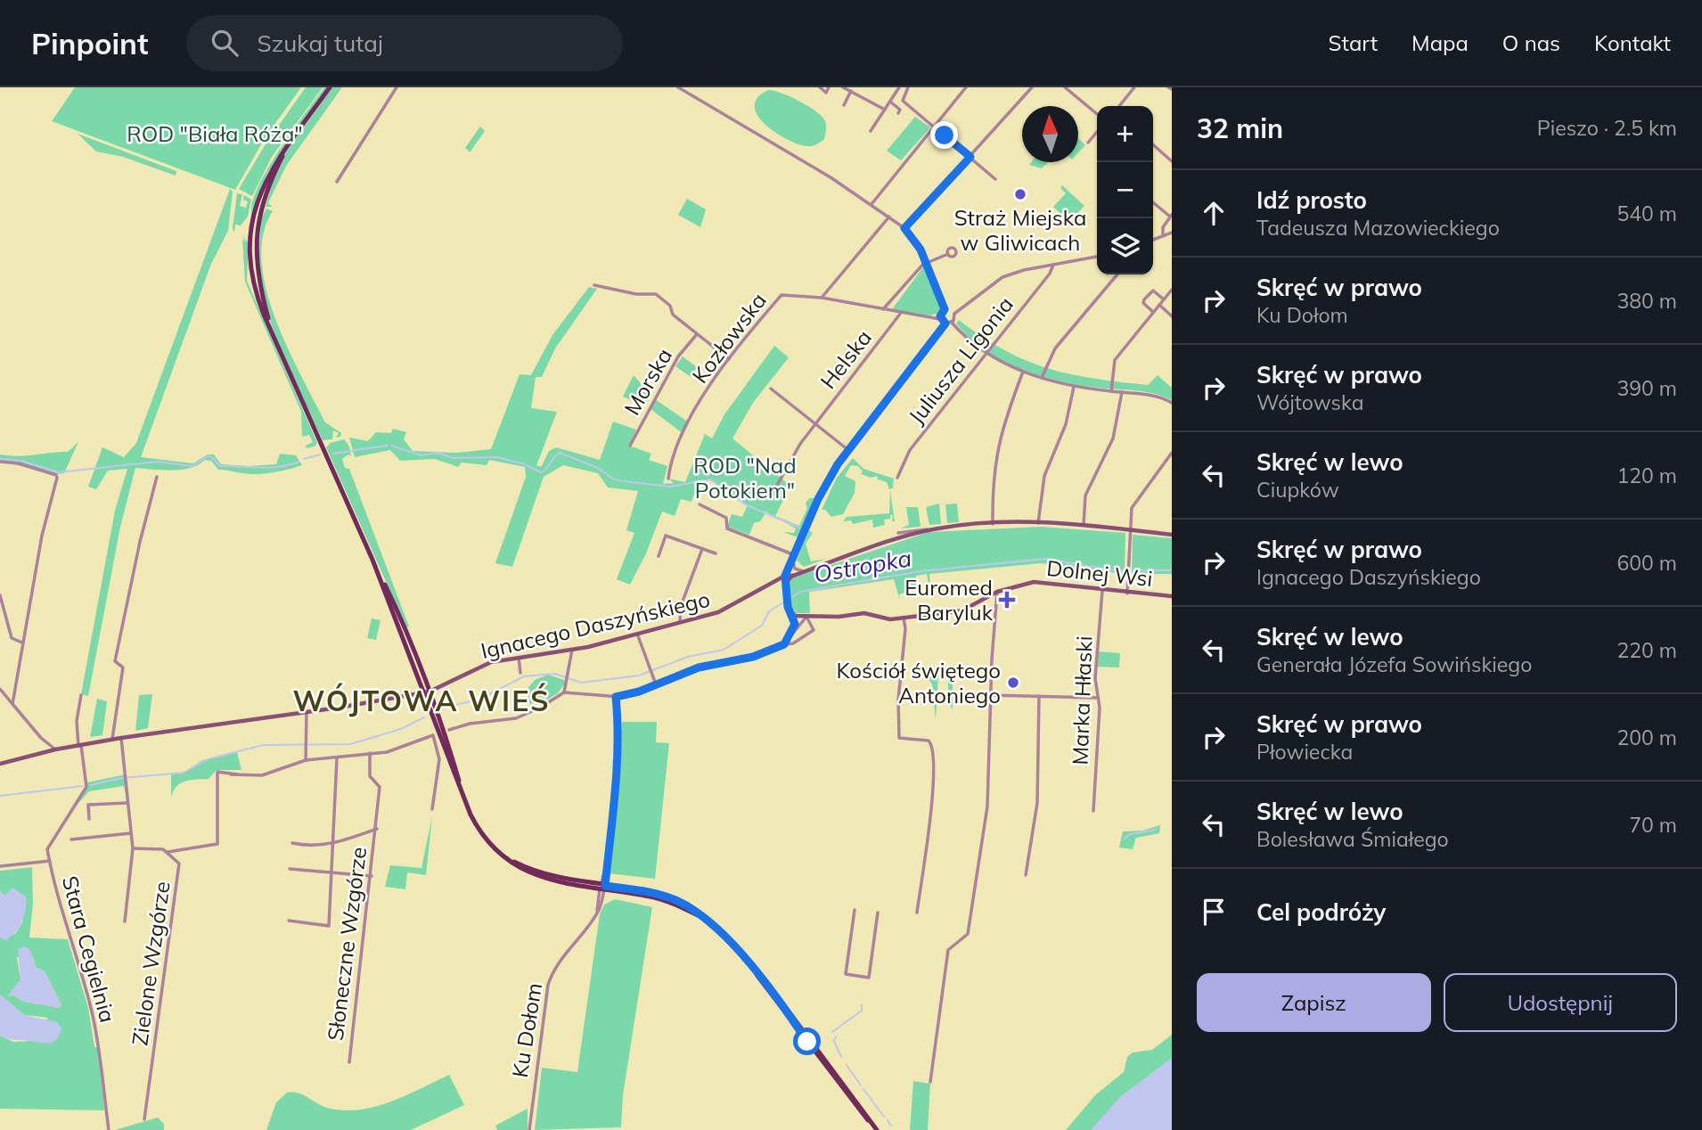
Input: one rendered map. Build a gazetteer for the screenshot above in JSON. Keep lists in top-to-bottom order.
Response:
{
  "streets": {
    "main road": ["Dolnej Wsi", "Ignacego Daszyńskiego"],
    "street": [
      "Kozłowska",
      "Helska",
      "Juliusza Ligonia",
      "Morska",
      "Marka Hłaski",
      "Słoneczne Wzgórze",
      "Stara Cegielnia",
      "Zielone Wzgórze",
      "Ku Dołom"
    ]
  },
  "crossings": [
    ["Kozłowska", "Helska"],
    ["Dolnej Wsi", "Marka Hłaski"],
    ["Ignacego Daszyńskiego", "Stara Cegielnia"]
  ],
  "districts": ["WÓJTOWA WIEŚ"],
  "water": ["Ostropka"],
  "parks": ["ROD \"Biała Róża\"", "ROD \"Nad Potokiem\""],
  "places": {
    "other": ["Straż Miejska w Gliwicach", "Kościół świętego Antoniego"],
    "health": ["Euromed Baryluk"]
  },
  "north": "top",
  "page": {
    "header": "Pinpoint",
    "search": "Szukaj tutaj",
    "nav": [
      "Start",
      "Mapa",
      "O nas",
      "Kontakt"
    ],
    "heading": ["32 min", "Pieszo · 2.5 km"],
    "map_buttons": ["+", "−"],
    "list": [
      ["Idź prosto", "Tadeusza Mazowieckiego", "540 m"],
      ["Skręć w prawo", "Ku Dołom", "380 m"],
      ["Skręć w prawo", "Wójtowska", "390 m"],
      ["Skręć w lewo", "Ciupków", "120 m"],
      ["Skręć w prawo", "Ignacego Daszyńskiego", "600 m"],
      ["Skręć w lewo", "Generała Józefa Sowińskiego", "220 m"],
      ["Skręć w prawo", "Płowiecka", "200 m"],
      ["Skręć w lewo", "Bolesława Śmiałego", "70 m"],
      "Cel podróży"
    ],
    "buttons": ["Zapisz", "Udostępnij"]
  }
}
